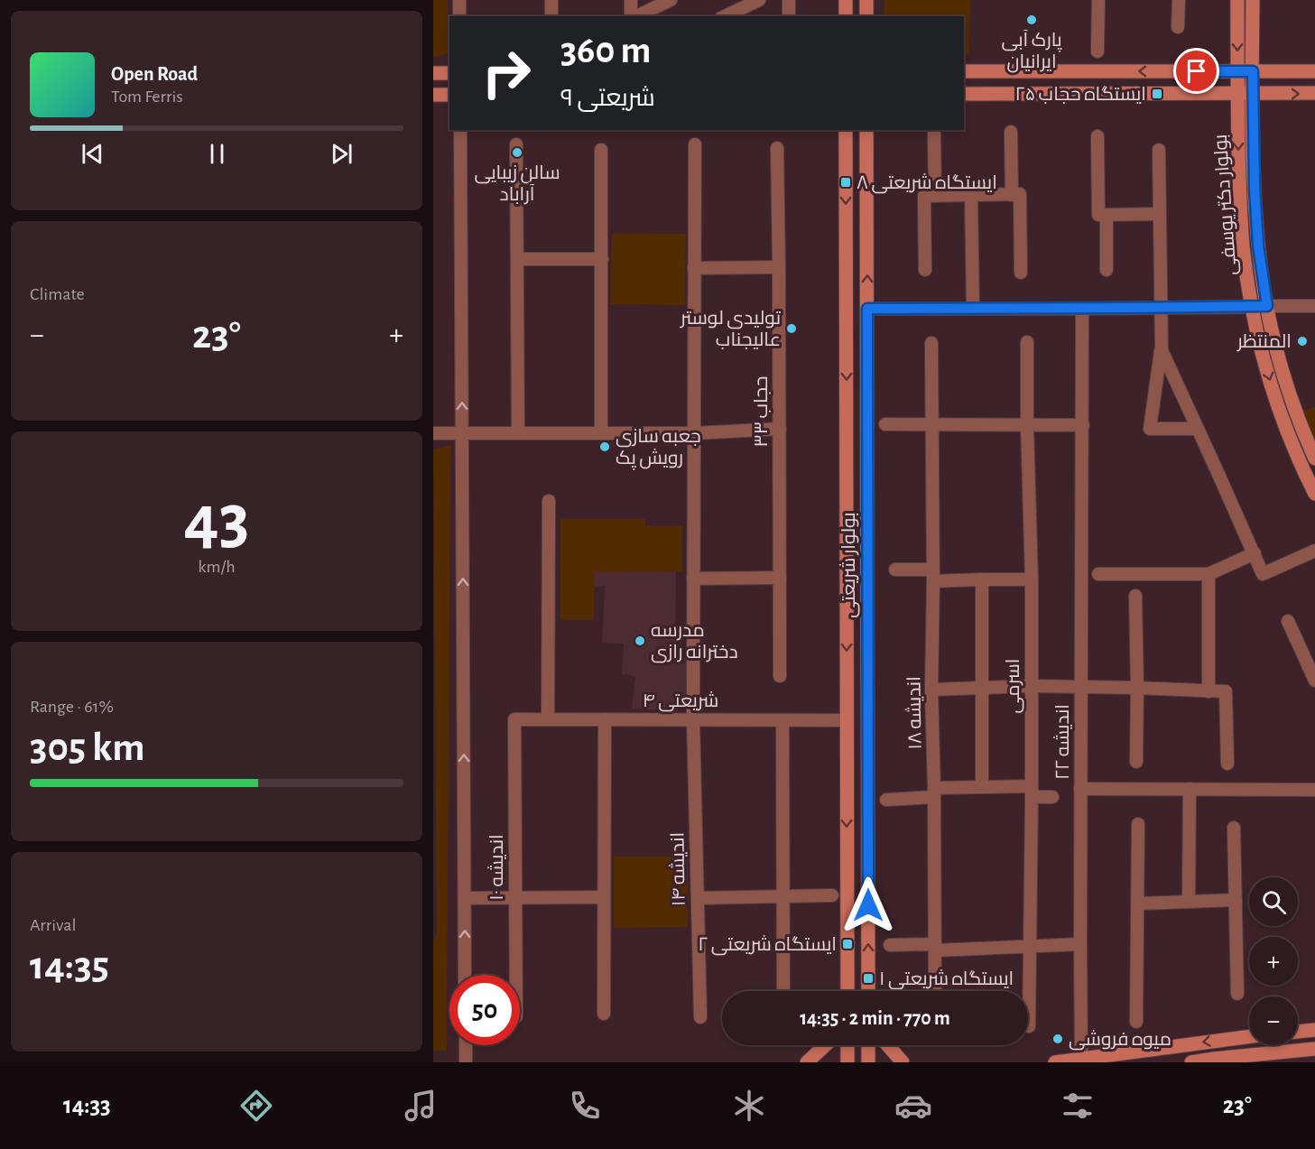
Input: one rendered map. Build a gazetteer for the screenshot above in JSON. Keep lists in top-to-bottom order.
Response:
{
  "streets": {
    "main road": ["بولوار دکتر یوسفی", "بولوار شریعتی"],
    "street": [
      "حجاب ۳۳",
      "اسرمی",
      "شریعتی ۴",
      "اندیشه ۱۸",
      "اندیشه ۲۲",
      "اندیشه ۱۰",
      "اندیشه ۱۴"
    ]
  },
  "crossings": [
    ["بولوار شریعتی", "شریعتی ۴"],
    ["شریعتی ۴", "اندیشه ۱۰"],
    ["شریعتی ۴", "اندیشه ۱۴"]
  ],
  "places": {
    "other": [
      "پارک آبی ایرانیان",
      "سالن زیبایی آراباد",
      "تولیدی لوستر عالیجناب",
      "المنتظر",
      "جعبه سازی رویش پک",
      "مدرسه دخترانه رازی",
      "میوه فروشی"
    ],
    "transit": [
      "ایستگاه حجاب ۲۵",
      "ایستگاه شریعتی ۸",
      "ایستگاه شریعتی ۲",
      "ایستگاه شریعتی ۱"
    ]
  },
  "page": {
    "turn": ["360 m", "شریعتی ۹"],
    "song": ["Open Road", "Tom Ferris"],
    "tile": [
      "Climate",
      ["43", "km/h"],
      ["Range · 61%", "305 km"],
      ["Arrival", "14:35"]
    ],
    "heat": ["−", "23°", "+"],
    "map_buttons": ["+", "−"],
    "limit": "50",
    "trip": "14:35 · 2 min · 770 m",
    "tabs": ["14:33", "23°"]
  }
}
